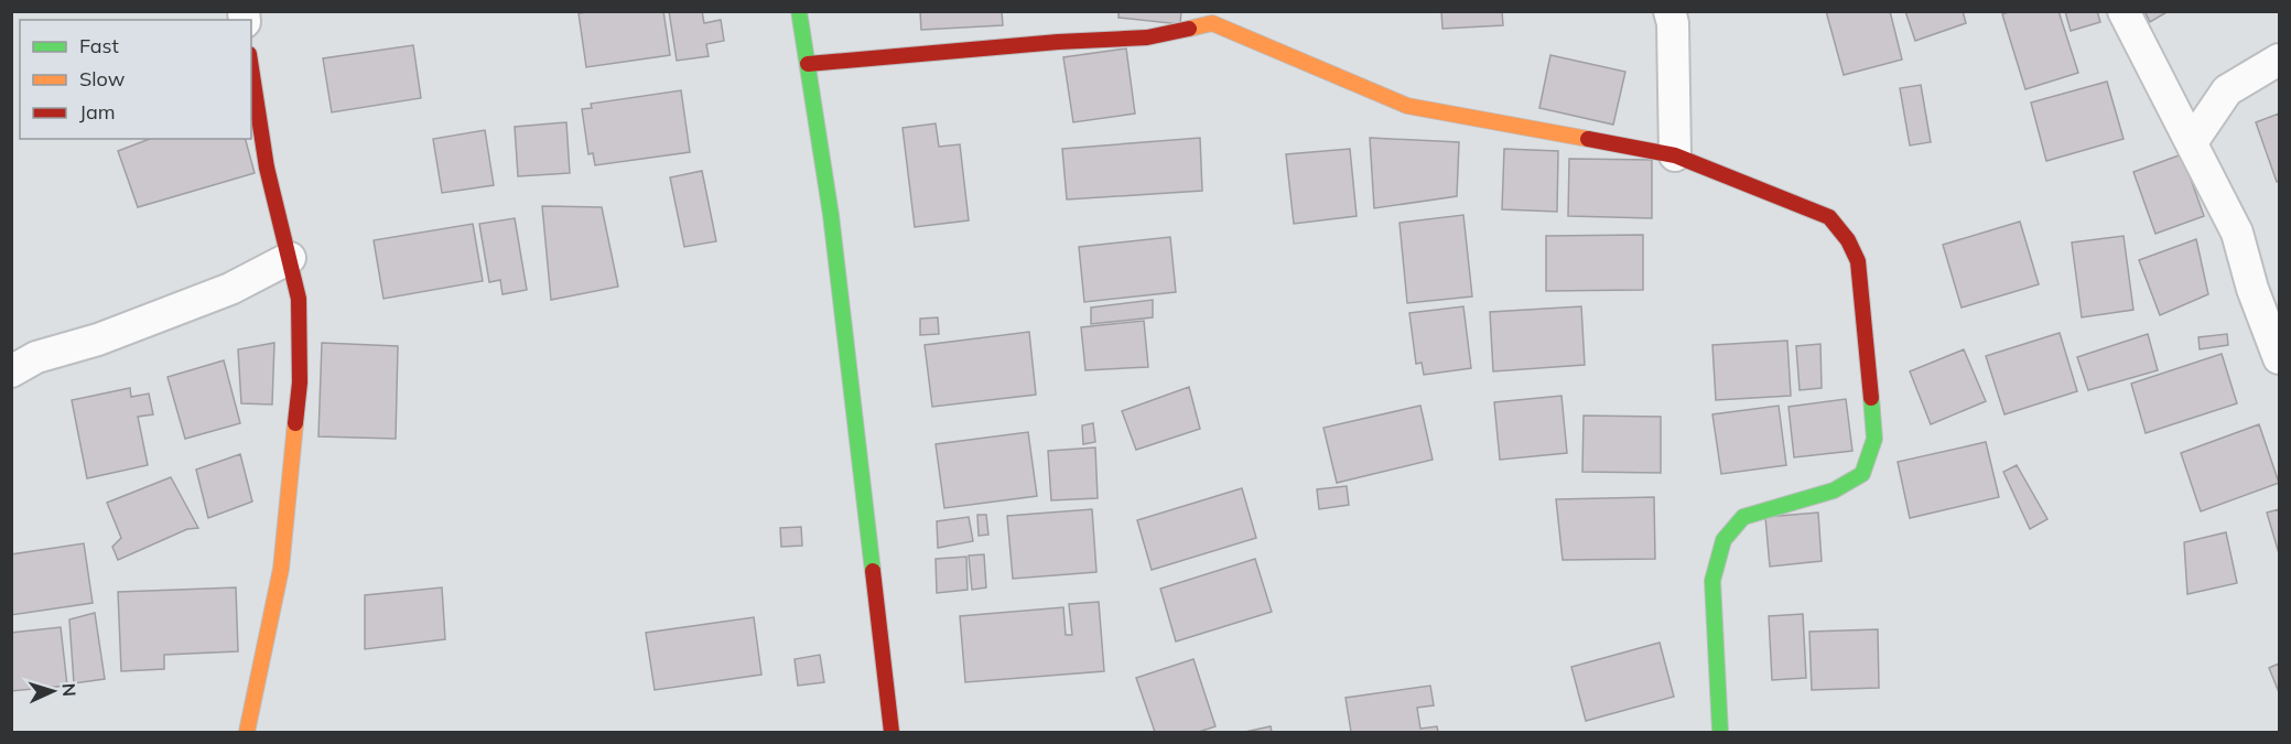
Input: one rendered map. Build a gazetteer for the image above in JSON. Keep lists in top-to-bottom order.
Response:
{
  "legend": ["Fast", "Slow", "Jam"],
  "north": "right"
}
